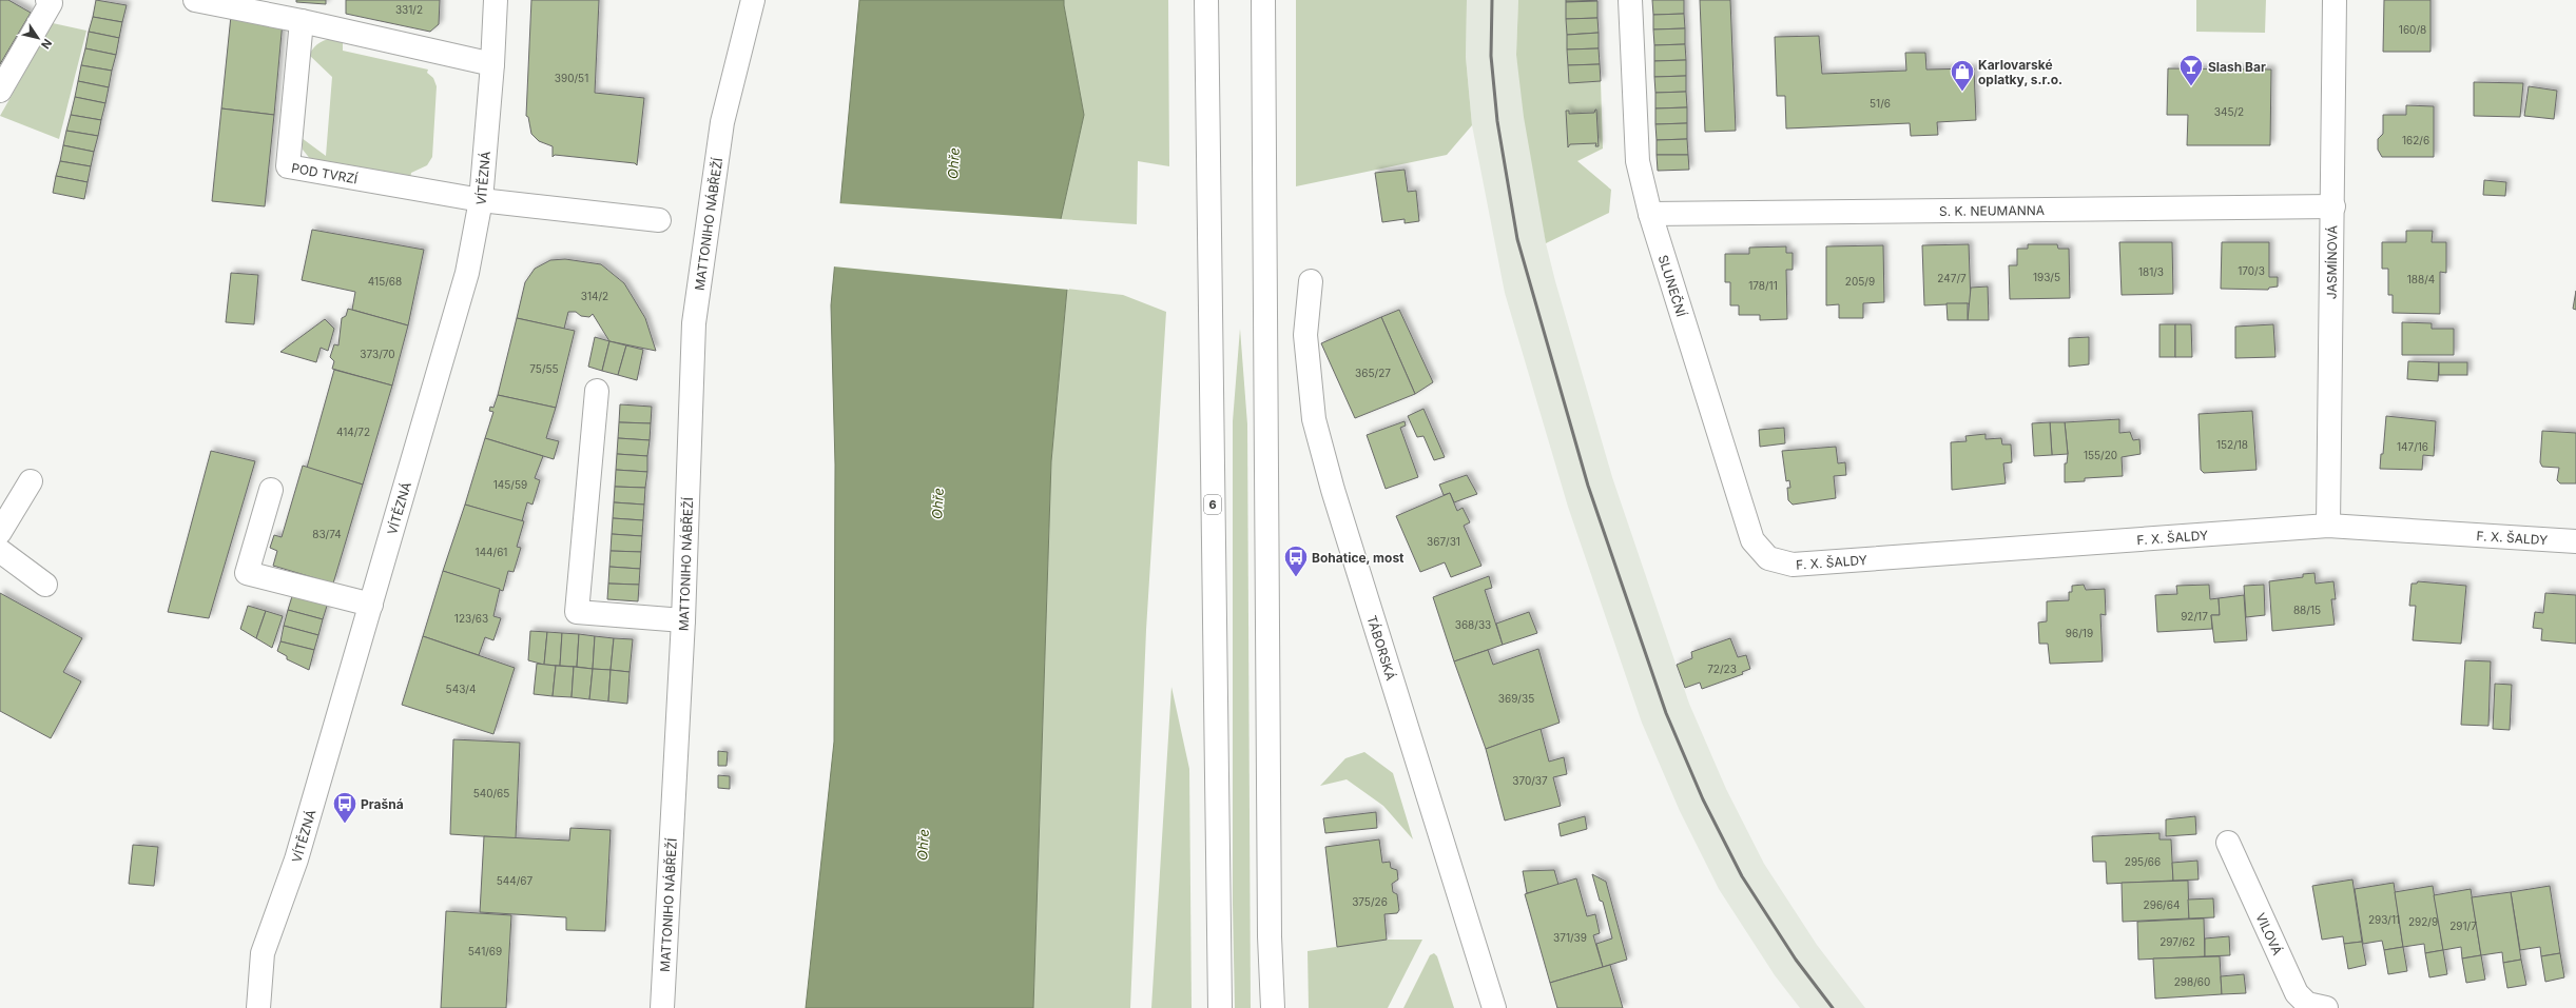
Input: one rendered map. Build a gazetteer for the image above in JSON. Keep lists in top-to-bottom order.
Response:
{
  "streets": {
    "main road": [
      "POD TVRZÍ",
      "VÍTĚZNÁ",
      "S. K. NEUMANNA",
      "MATTONIHO NÁBŘEŽÍ",
      "JASMÍNOVÁ",
      "SLUNEČNÍ",
      "6",
      "F. X. ŠALDY",
      "TÁBORSKÁ",
      "VILOVÁ"
    ]
  },
  "crossings": [
    ["POD TVRZÍ", "VÍTĚZNÁ"],
    ["S. K. NEUMANNA", "JASMÍNOVÁ"],
    ["S. K. NEUMANNA", "SLUNEČNÍ"],
    ["JASMÍNOVÁ", "F. X. ŠALDY"],
    ["SLUNEČNÍ", "F. X. ŠALDY"]
  ],
  "water": ["Ohře"],
  "places": {
    "bar": ["Slash Bar"],
    "shop": ["Karlovarské oplatky, s.r.o."],
    "bus stop": ["Bohatice, most", "Prašná"]
  },
  "house_numbers": [
    "331/2",
    "160/8",
    "390/51",
    "51/6",
    "345/2",
    "162/6",
    "170/3",
    "181/3",
    "193/5",
    "247/7",
    "188/4",
    "415/68",
    "205/9",
    "178/11",
    "314/2",
    "373/70",
    "75/55",
    "365/27",
    "414/72",
    "152/18",
    "147/16",
    "155/20",
    "145/59",
    "83/74",
    "367/31",
    "144/61",
    "88/15",
    "92/17",
    "123/63",
    "368/33",
    "96/19",
    "72/23",
    "543/4",
    "369/35",
    "370/37",
    "540/65",
    "295/66",
    "544/67",
    "375/26",
    "296/64",
    "293/11",
    "292/9",
    "291/7",
    "371/39",
    "297/62",
    "541/69",
    "298/60"
  ],
  "north": "bottom right"
}
